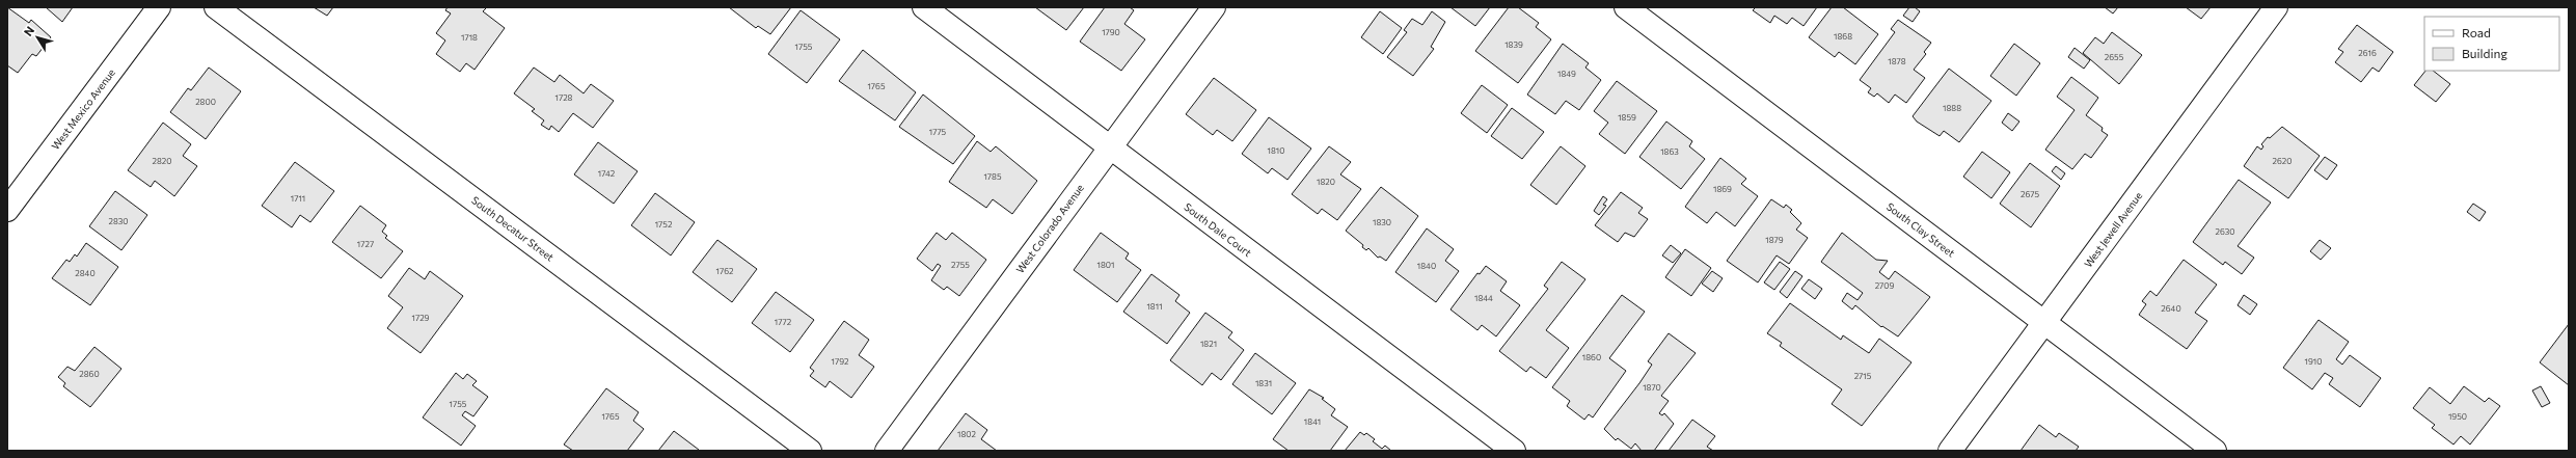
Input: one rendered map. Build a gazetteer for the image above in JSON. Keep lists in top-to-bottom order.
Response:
{
  "streets": {
    "street": [
      "West Mexico Avenue",
      "South Decatur Street",
      "West Colorado Avenue",
      "South Dale Court",
      "South Clay Street",
      "West Jewell Avenue"
    ]
  },
  "crossings": [
    ["West Colorado Avenue", "South Dale Court"],
    ["South Clay Street", "West Jewell Avenue"]
  ],
  "house_numbers": [
    "1790",
    "1868",
    "1718",
    "1839",
    "1755",
    "2616",
    "2655",
    "1878",
    "1849",
    "1765",
    "1728",
    "2800",
    "1888",
    "1859",
    "1775",
    "1810",
    "1863",
    "2820",
    "2620",
    "1742",
    "1785",
    "1820",
    "1869",
    "2675",
    "1711",
    "2830",
    "1830",
    "1752",
    "2630",
    "1879",
    "1727",
    "2755",
    "1801",
    "1840",
    "1762",
    "2840",
    "2709",
    "1844",
    "1811",
    "2640",
    "1729",
    "1772",
    "1821",
    "1860",
    "1792",
    "1910",
    "2860",
    "2715",
    "1831",
    "1870",
    "1755",
    "1765",
    "1950",
    "1841",
    "1802"
  ],
  "legend": ["Road", "Building"],
  "north": "top left"
}
